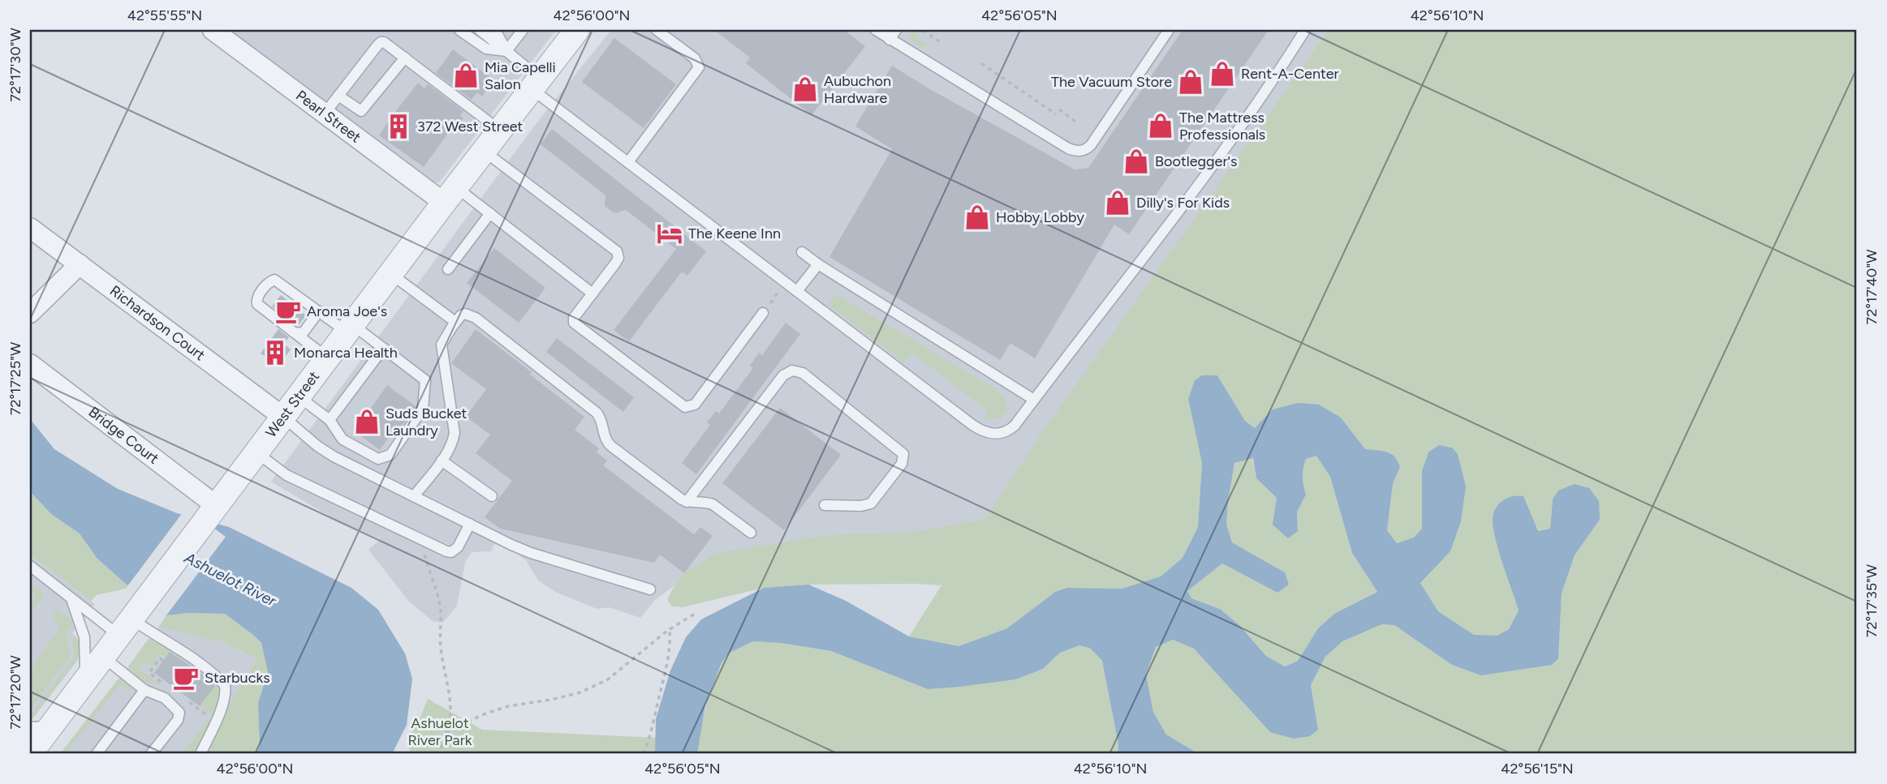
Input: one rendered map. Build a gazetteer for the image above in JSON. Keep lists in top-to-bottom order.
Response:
{
  "streets": {
    "street": [
      "Pearl Street",
      "Richardson Court",
      "West Street",
      "Bridge Court"
    ]
  },
  "crossings": [
    ["Pearl Street", "West Street"],
    ["Richardson Court", "West Street"],
    ["West Street", "Bridge Court"]
  ],
  "water": ["Ashuelot River"],
  "parks": ["Ashuelot River Park"],
  "places": {
    "shop": [
      "Rent-A-Center",
      "Mia Capelli Salon",
      "The Vacuum Store",
      "Aubuchon Hardware",
      "The Mattress Professionals",
      "Bootlegger's",
      "Dilly's For Kids",
      "Hobby Lobby",
      "Suds Bucket Laundry"
    ],
    "building": ["372 West Street", "Monarca Health"],
    "hotel": ["The Keene Inn"],
    "cafe": ["Aroma Joe's", "Starbucks"]
  },
  "coordinates": [
    "42°55'55\"N",
    "42°56'00\"N",
    "42°56'05\"N",
    "42°56'10\"N",
    "72°17'30\"W",
    "72°17'40\"W",
    "72°17'25\"W",
    "72°17'35\"W",
    "72°17'20\"W",
    "42°56'15\"N"
  ]
}
